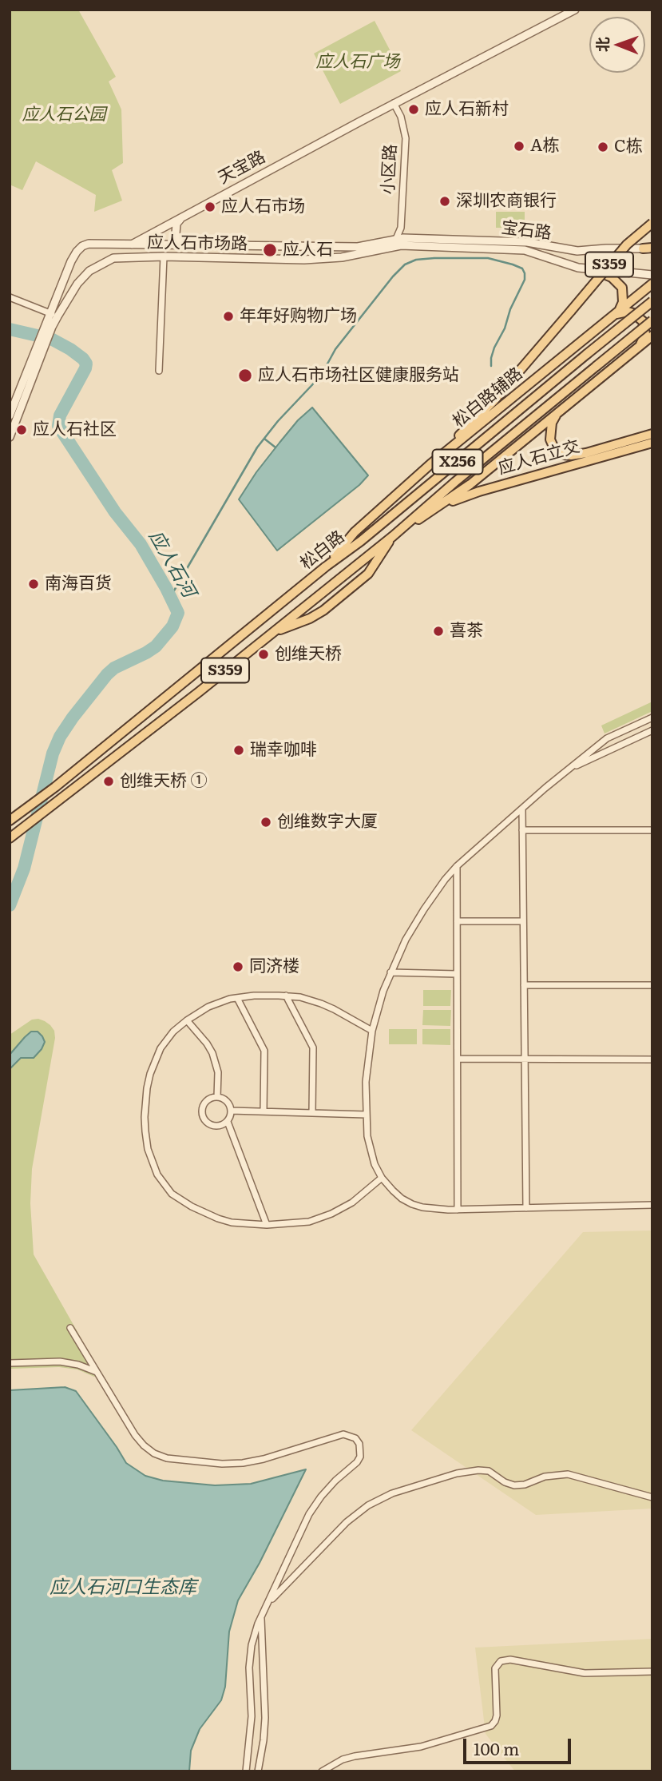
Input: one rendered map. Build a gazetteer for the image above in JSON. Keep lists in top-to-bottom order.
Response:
{
  "streets": {
    "main road": [
      "S359",
      "松白路辅路",
      "应人石立交",
      "X256",
      "松白路"
    ],
    "street": [
      "天宝路",
      "小区路",
      "宝石路",
      "应人石市场路"
    ]
  },
  "crossings": [
    ["天宝路", "小区路"],
    ["天宝路", "应人石市场路"],
    ["小区路", "宝石路"],
    ["小区路", "应人石市场路"],
    ["宝石路", "应人石市场路"],
    ["S359", "松白路辅路"],
    ["S359", "应人石立交"],
    ["S359", "松白路"],
    ["松白路辅路", "松白路"]
  ],
  "water": ["应人石河", "应人石河口生态库"],
  "parks": ["应人石广场", "应人石公园"],
  "places": [
    "应人石新村",
    "A栋",
    "C栋",
    "深圳农商银行",
    "应人石市场",
    "应人石",
    "年年好购物广场",
    "应人石市场社区健康服务站",
    "应人石社区",
    "南海百货",
    "喜茶",
    "创维天桥",
    "瑞幸咖啡",
    "创维天桥 ①",
    "创维数字大厦",
    "同济楼"
  ],
  "scale_bar": "100 m",
  "north": "left"
}
